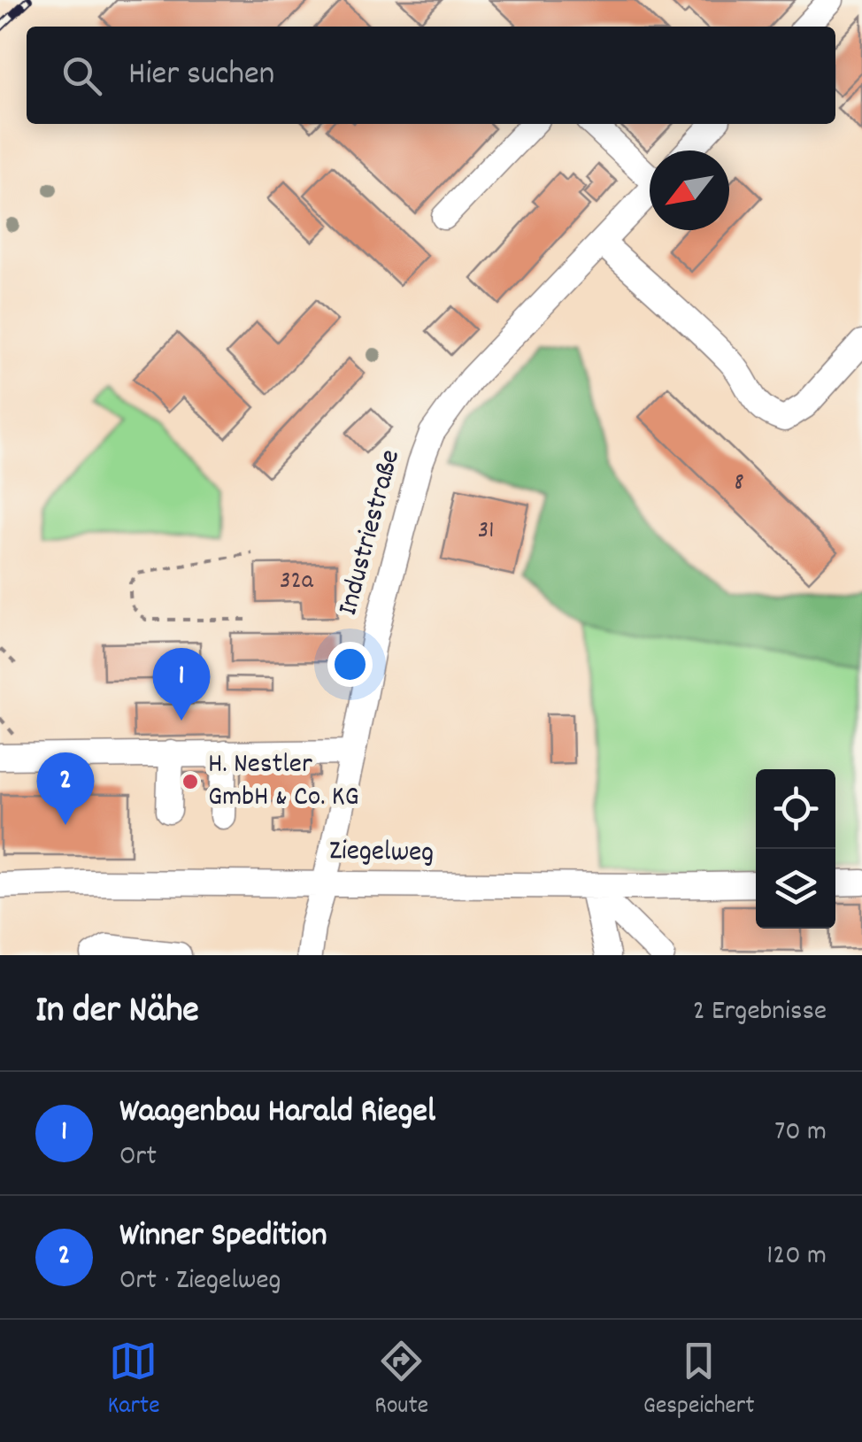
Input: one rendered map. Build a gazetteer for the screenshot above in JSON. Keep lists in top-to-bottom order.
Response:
{
  "streets": {
    "street": ["Industriestraße", "Ziegelweg"]
  },
  "crossings": [
    ["Industriestraße", "Ziegelweg"]
  ],
  "places": ["H. Nestler GmbH & Co. KG"],
  "house_numbers": ["8", "31", "32a"],
  "north": "bottom left",
  "page": {
    "search": "Hier suchen",
    "pins": ["1", "2"],
    "heading": ["In der Nähe", "2 Ergebnisse"],
    "list": [
      {
        "mark": "1",
        "name": "Waagenbau Harald Riegel",
        "note": "Ort",
        "value": "70 m"
      },
      {
        "mark": "2",
        "name": "Winner Spedition",
        "note": "Ort · Ziegelweg",
        "value": "120 m"
      }
    ],
    "nav": ["Karte", "Route", "Gespeichert"]
  }
}
